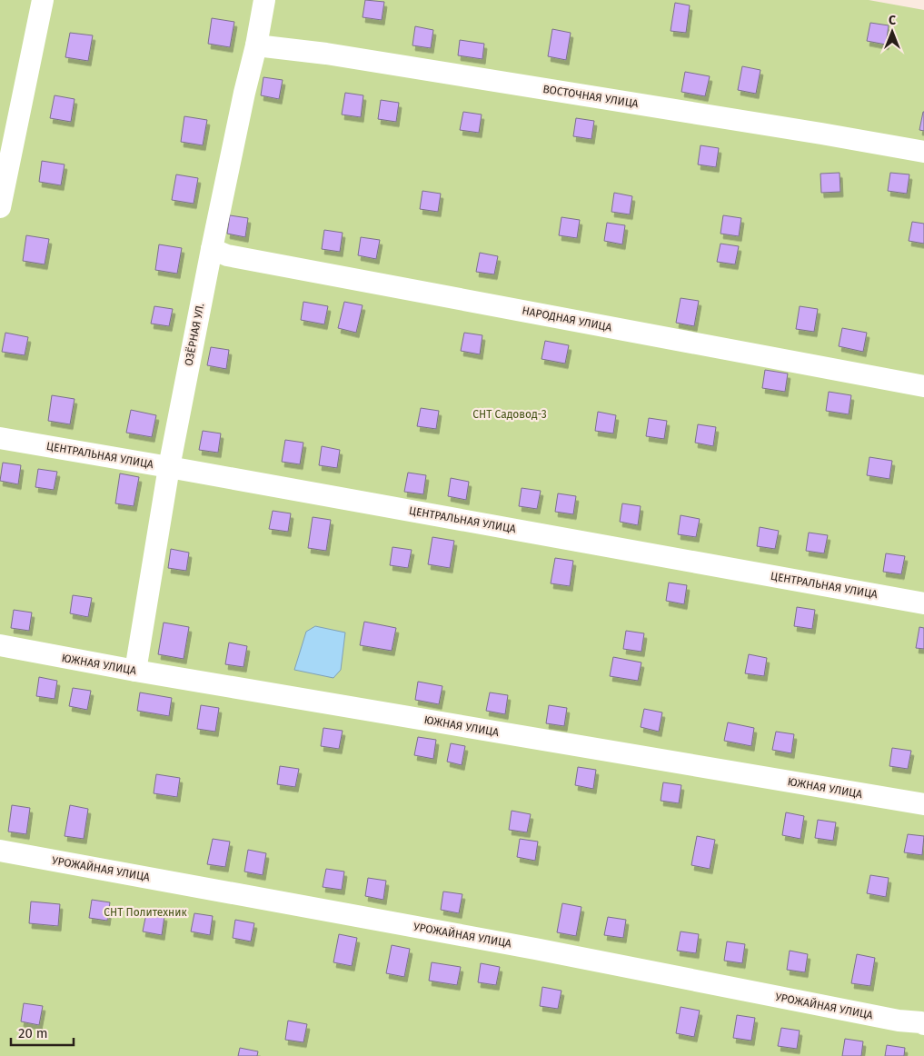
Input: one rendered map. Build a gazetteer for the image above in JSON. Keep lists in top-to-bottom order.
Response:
{
  "streets": {
    "lane": [
      "ВОСТОЧНАЯ УЛИЦА",
      "НАРОДНАЯ УЛИЦА",
      "ОЗЁРНАЯ УЛ.",
      "ЦЕНТРАЛЬНАЯ УЛИЦА",
      "ЮЖНАЯ УЛИЦА",
      "УРОЖАЙНАЯ УЛИЦА"
    ]
  },
  "crossings": [
    ["ВОСТОЧНАЯ УЛИЦА", "ОЗЁРНАЯ УЛ."],
    ["НАРОДНАЯ УЛИЦА", "ОЗЁРНАЯ УЛ."],
    ["ОЗЁРНАЯ УЛ.", "ЦЕНТРАЛЬНАЯ УЛИЦА"],
    ["ОЗЁРНАЯ УЛ.", "ЮЖНАЯ УЛИЦА"]
  ],
  "parks": ["СНТ Садовод-3", "СНТ Политехник"],
  "scale_bar": "20 m",
  "north": "top"
}
